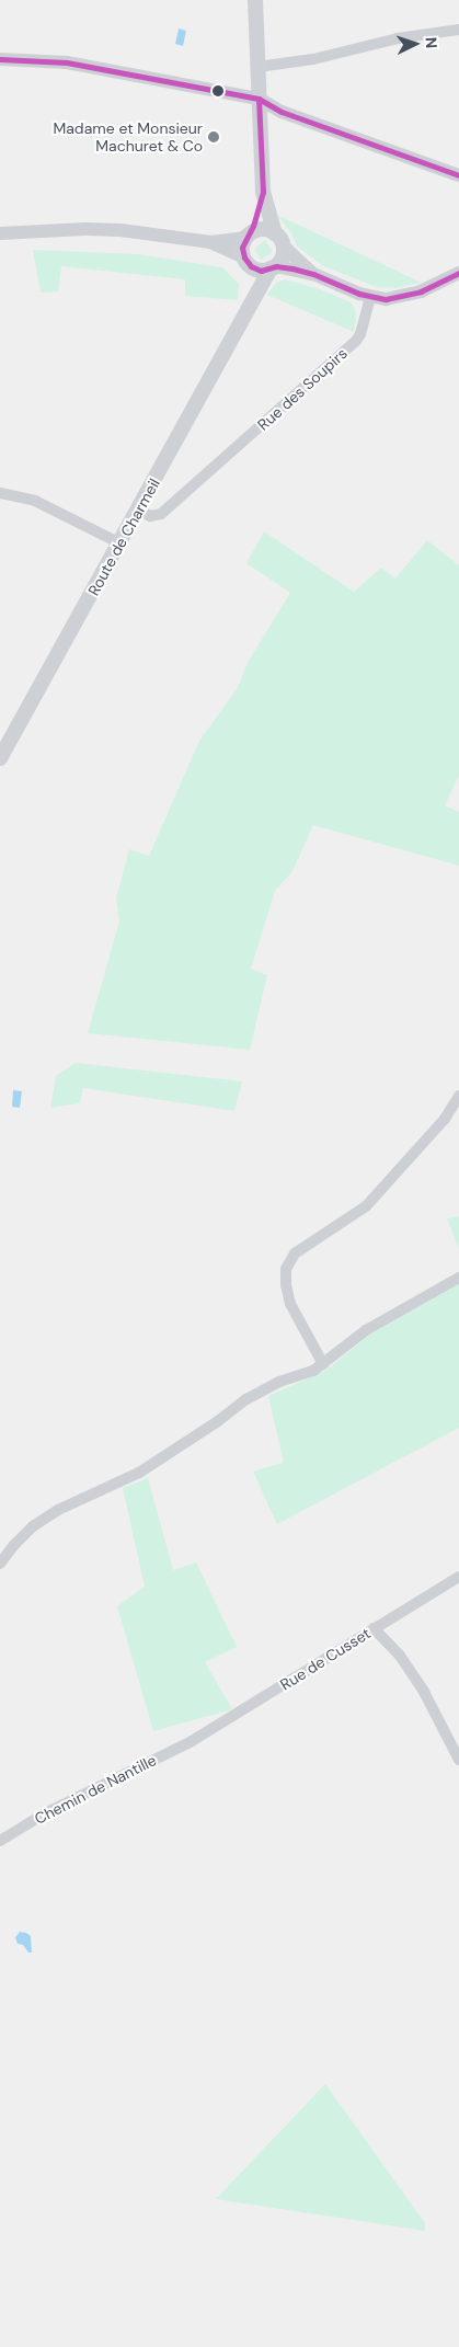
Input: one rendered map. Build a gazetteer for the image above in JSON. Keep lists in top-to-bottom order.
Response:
{
  "streets": {
    "main road": ["Route de Charmeil"],
    "street": ["Rue des Soupirs", "Rue de Cusset", "Chemin de Nantille"]
  },
  "crossings": [
    ["Rue des Soupirs", "Route de Charmeil"],
    ["Rue de Cusset", "Chemin de Nantille"]
  ],
  "places": ["Madame et Monsieur Machuret & Co"],
  "north": "right"
}
